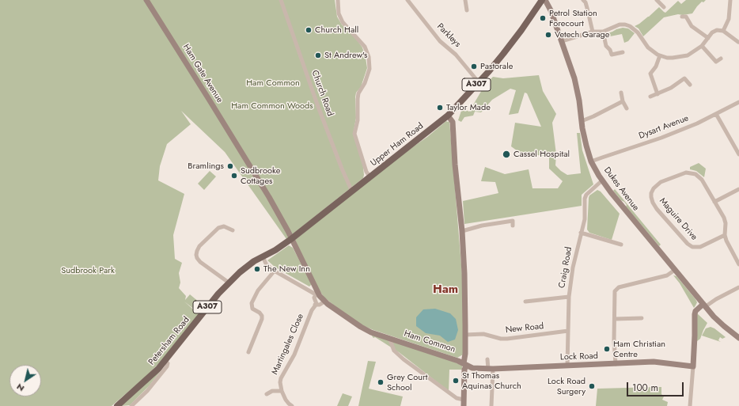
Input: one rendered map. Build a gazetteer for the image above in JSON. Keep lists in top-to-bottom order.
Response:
{
  "streets": {
    "main road": ["A307", "Upper Ham Road", "Petersham Road"],
    "street": [
      "Parkleys",
      "Ham Gate Avenue",
      "Church Road",
      "Dysart Avenue",
      "Dukes Avenue",
      "Maguire Drive",
      "Craig Road",
      "New Road",
      "Ham Common",
      "Martingales Close",
      "Lock Road"
    ]
  },
  "crossings": [
    ["Parkleys", "Upper Ham Road"],
    ["Ham Gate Avenue", "Upper Ham Road"],
    ["Ham Gate Avenue", "Petersham Road"],
    ["Ham Gate Avenue", "Ham Common"],
    ["Church Road", "Upper Ham Road"],
    ["Dysart Avenue", "Dukes Avenue"],
    ["Upper Ham Road", "Petersham Road"],
    ["Upper Ham Road", "Ham Common"],
    ["Dukes Avenue", "Craig Road"],
    ["Craig Road", "New Road"],
    ["Craig Road", "Lock Road"],
    ["New Road", "Ham Common"],
    ["Petersham Road", "Ham Common"],
    ["Ham Common", "Martingales Close"],
    ["Ham Common", "Lock Road"]
  ],
  "districts": ["Ham"],
  "parks": ["Ham Common", "Ham Common Woods", "Sudbrook Park"],
  "places": [
    "Petrol Station Forecourt",
    "Church Hall",
    "Vetech Garage",
    "St Andrew's",
    "Pastorale",
    "Taylor Made",
    "Cassel Hospital",
    "Bramlings",
    "Sudbrooke Cottages",
    "The New Inn",
    "Ham Christian Centre",
    "St Thomas Aquinas Church",
    "Grey Court School",
    "Lock Road Surgery"
  ],
  "scale_bar": "100 m",
  "north": "bottom left"
}
